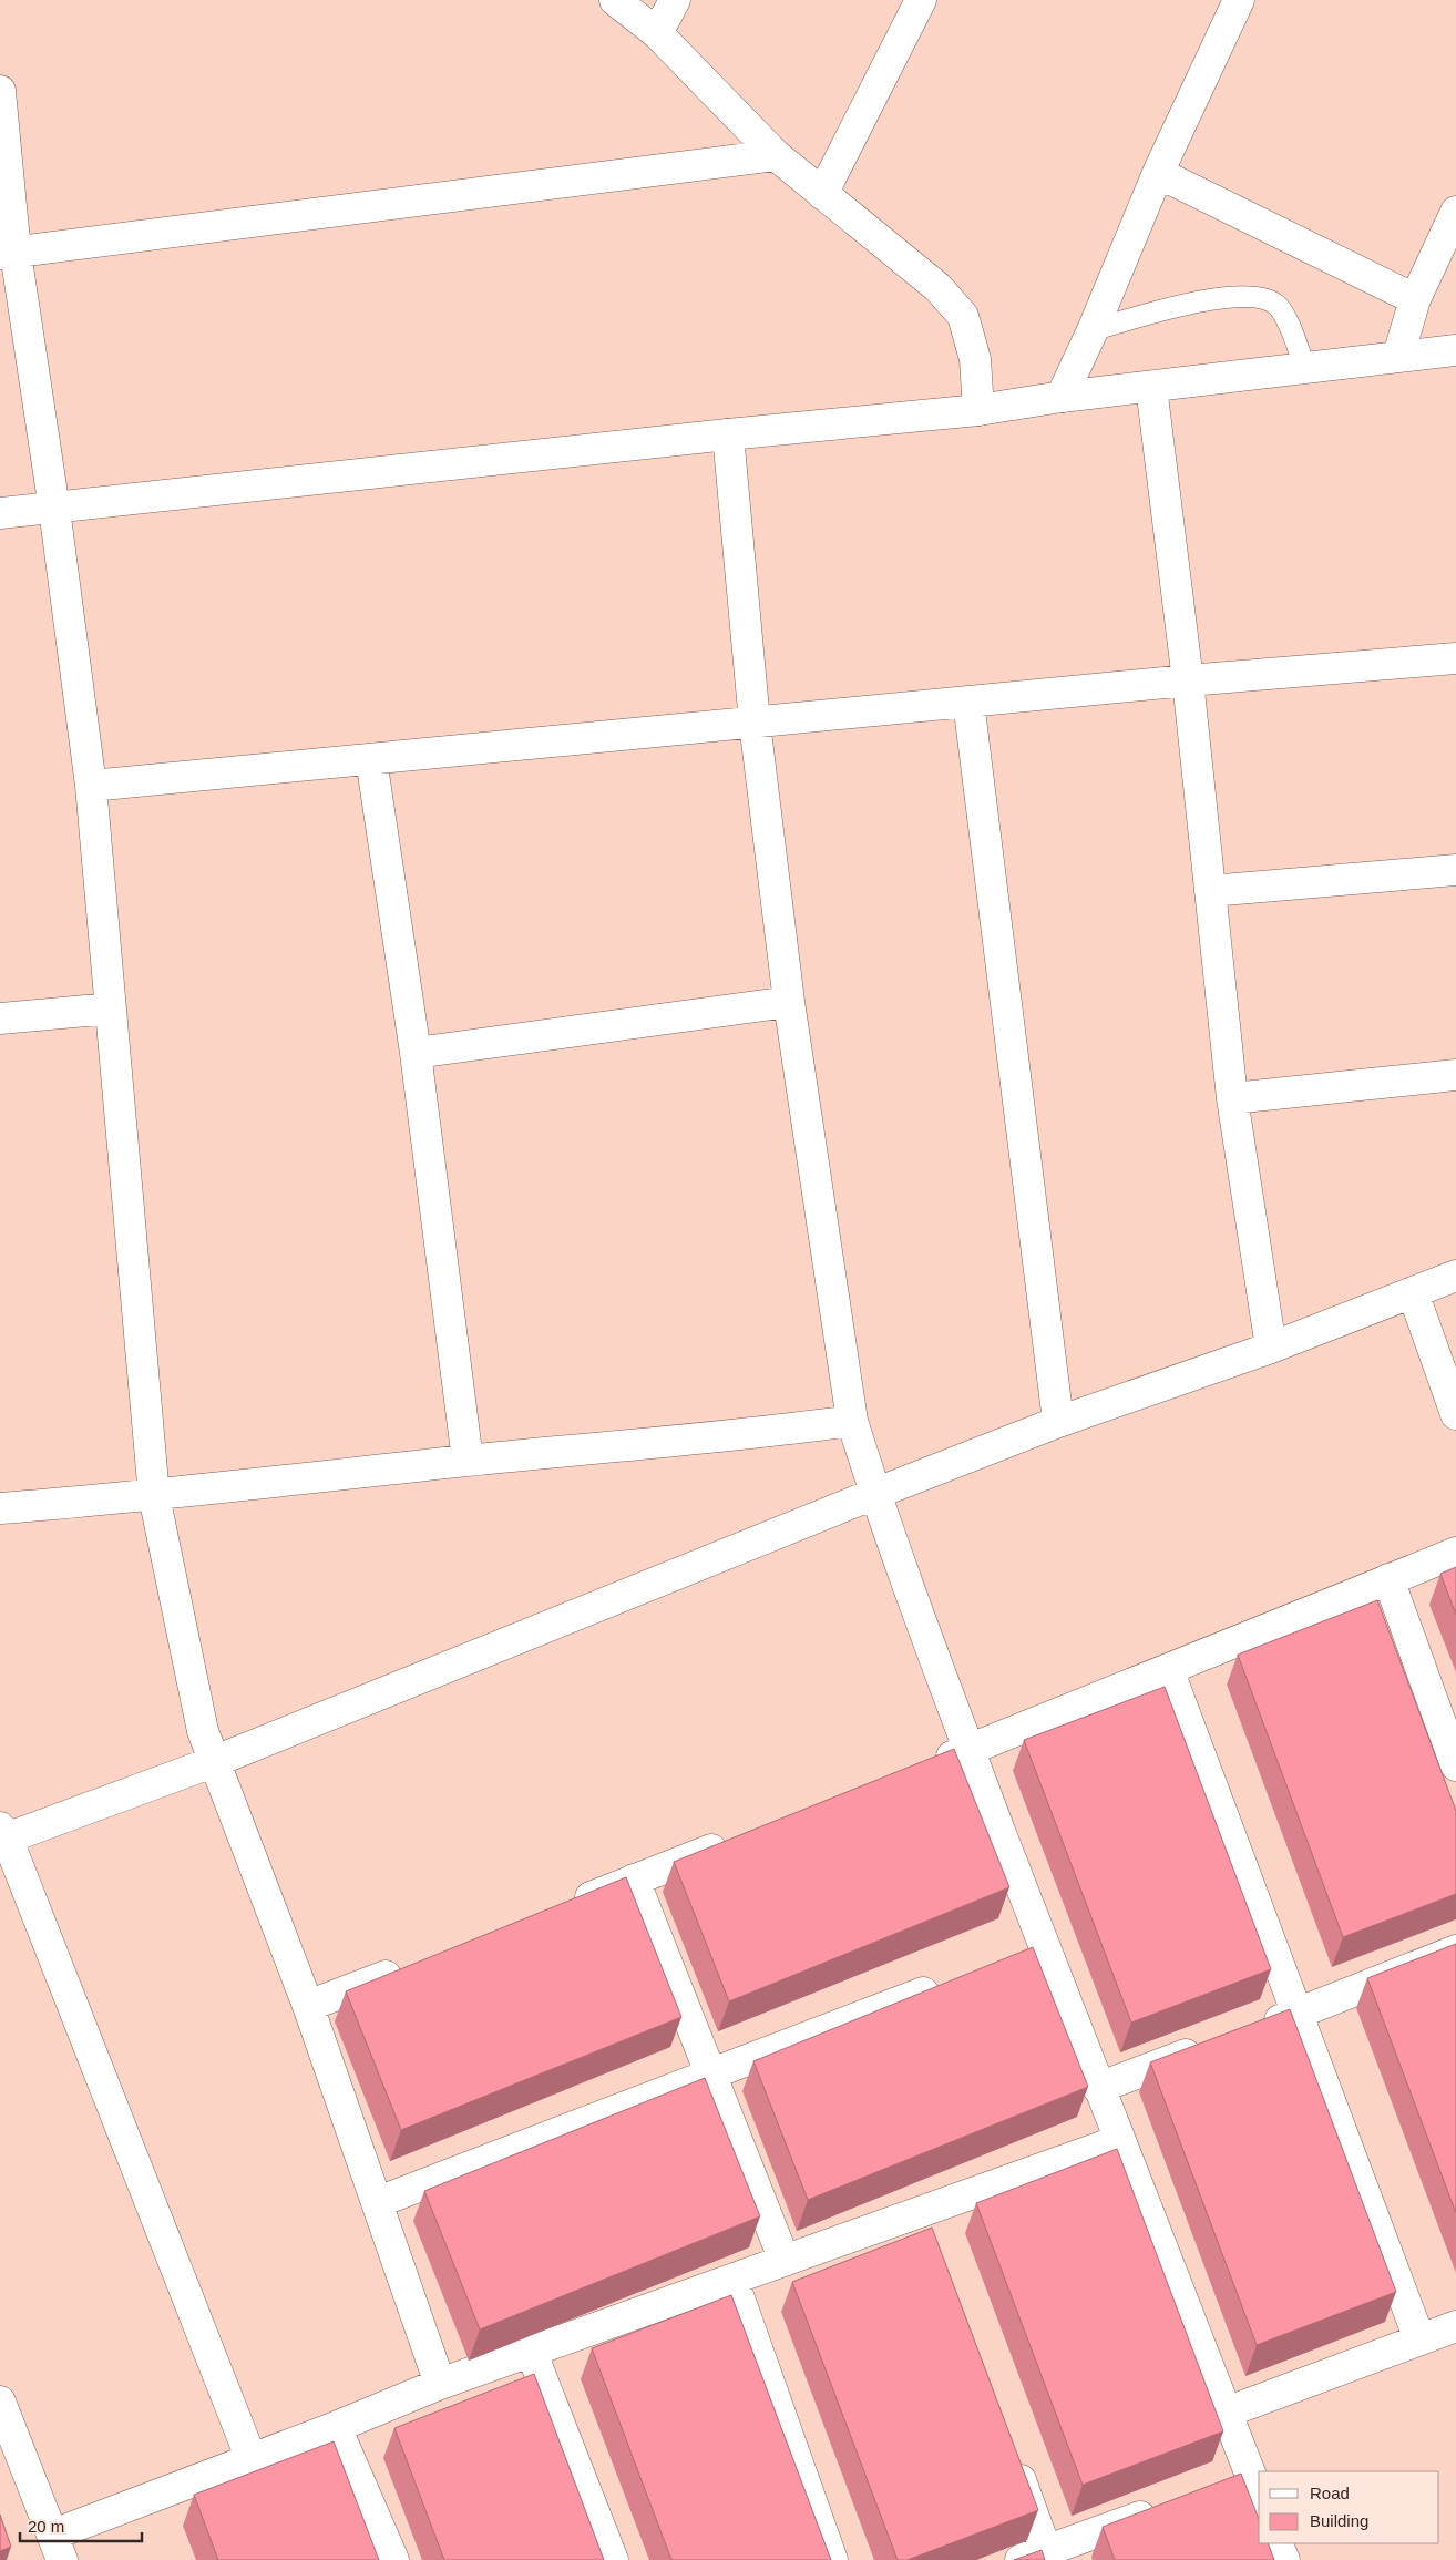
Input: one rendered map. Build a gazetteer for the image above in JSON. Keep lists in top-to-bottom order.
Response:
{
  "legend": ["Road", "Building"],
  "scale_bar": "20 m"
}
